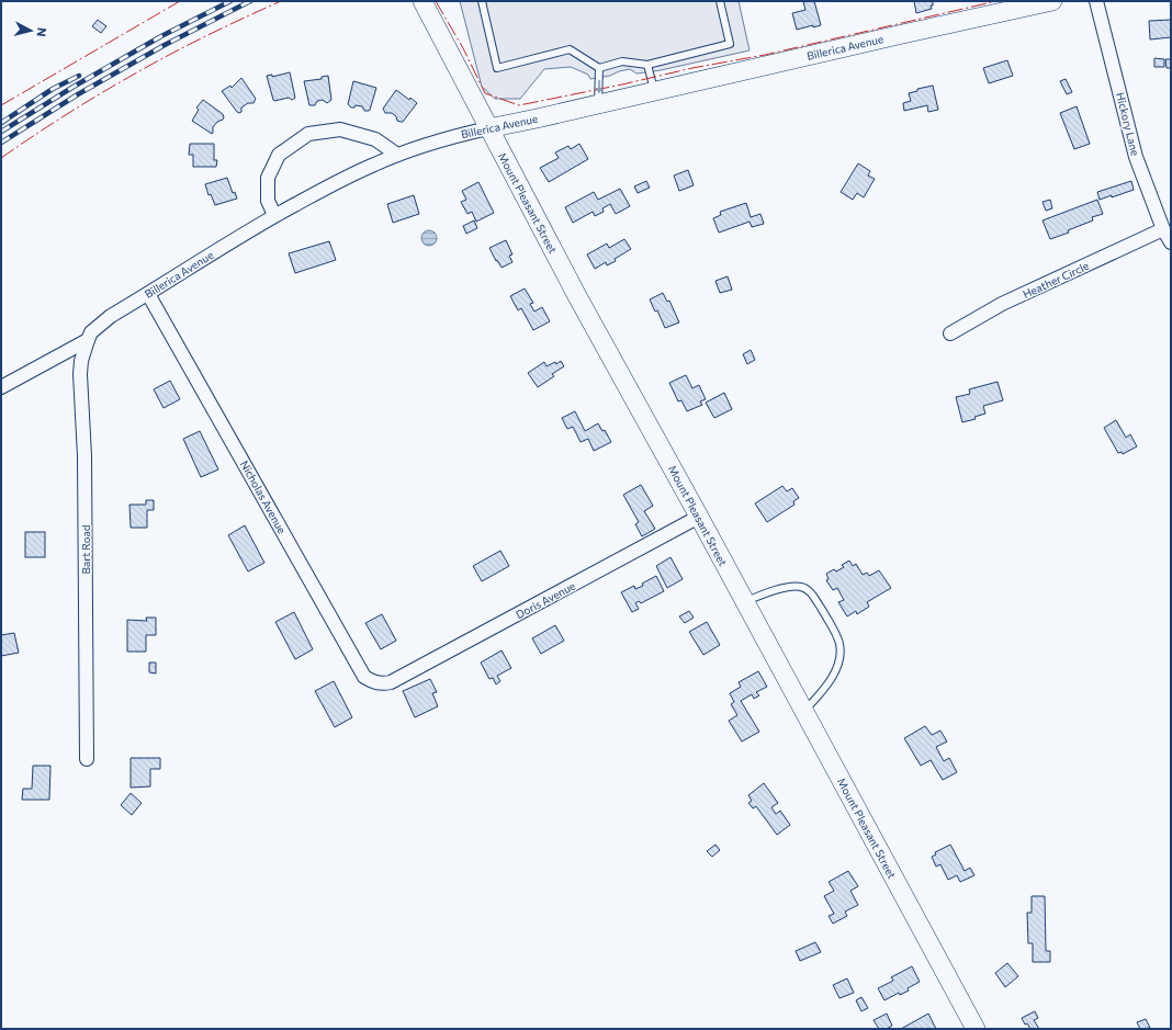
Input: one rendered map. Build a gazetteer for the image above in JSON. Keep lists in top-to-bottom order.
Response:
{
  "streets": {
    "main road": ["Billerica Avenue", "Mount Pleasant Street"],
    "street": [
      "Hickory Lane",
      "Heather Circle",
      "Nicholas Avenue",
      "Bart Road",
      "Doris Avenue"
    ]
  },
  "crossings": [
    ["Billerica Avenue", "Mount Pleasant Street"],
    ["Billerica Avenue", "Nicholas Avenue"],
    ["Billerica Avenue", "Bart Road"],
    ["Hickory Lane", "Heather Circle"],
    ["Mount Pleasant Street", "Doris Avenue"],
    ["Nicholas Avenue", "Doris Avenue"]
  ],
  "north": "right"
}
